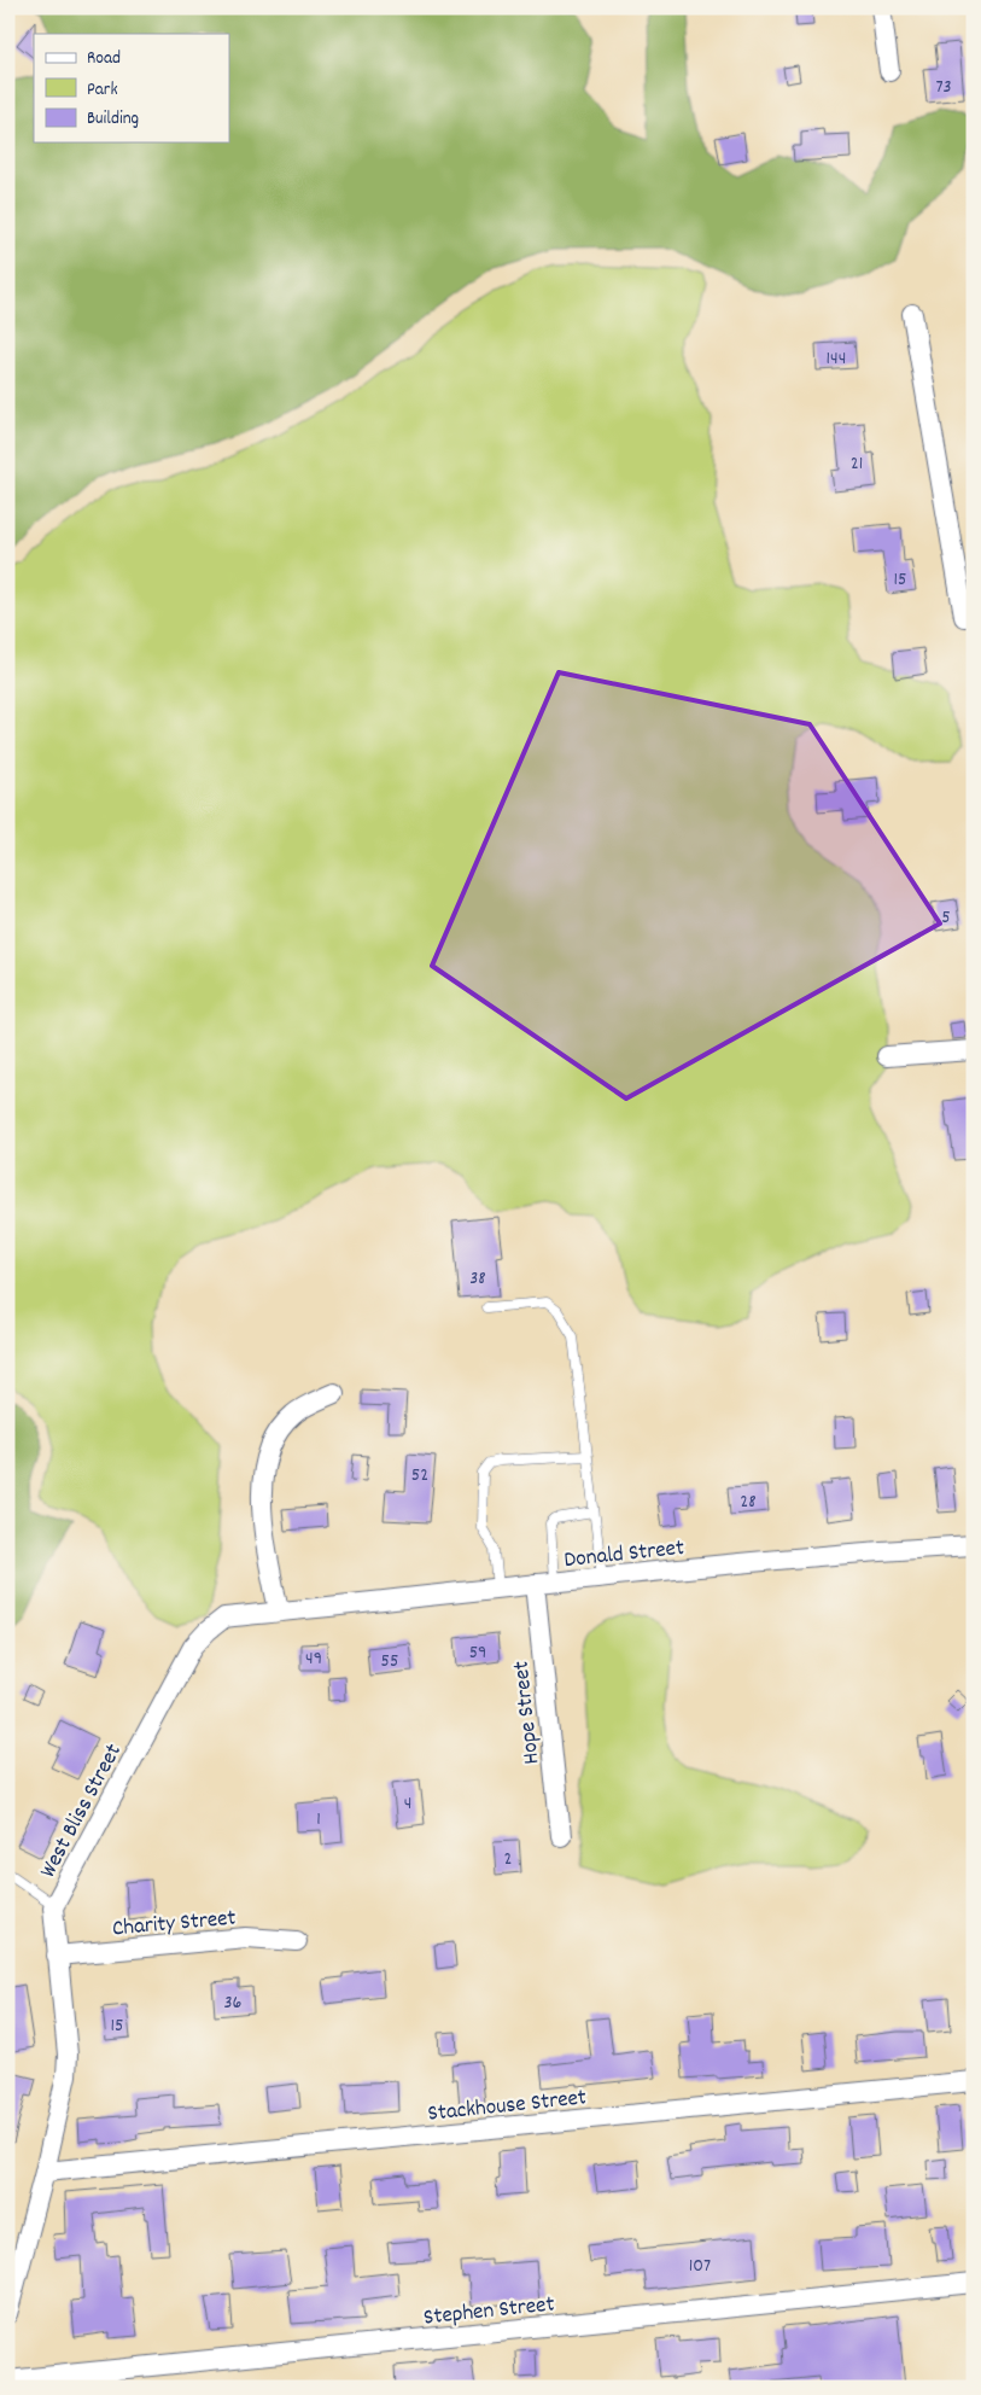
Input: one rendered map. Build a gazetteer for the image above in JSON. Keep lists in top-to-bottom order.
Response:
{
  "streets": {
    "street": [
      "Donald Street",
      "Hope Street",
      "West Bliss Street",
      "Charity Street",
      "Stackhouse Street",
      "Stephen Street"
    ]
  },
  "crossings": [
    ["Donald Street", "Hope Street"],
    ["Donald Street", "West Bliss Street"],
    ["West Bliss Street", "Charity Street"],
    ["West Bliss Street", "Stackhouse Street"]
  ],
  "house_numbers": [
    "73",
    "144",
    "21",
    "15",
    "5",
    "38",
    "52",
    "28",
    "59",
    "49",
    "55",
    "4",
    "1",
    "2",
    "36",
    "15",
    "107"
  ],
  "legend": ["Road", "Park", "Building"]
}
